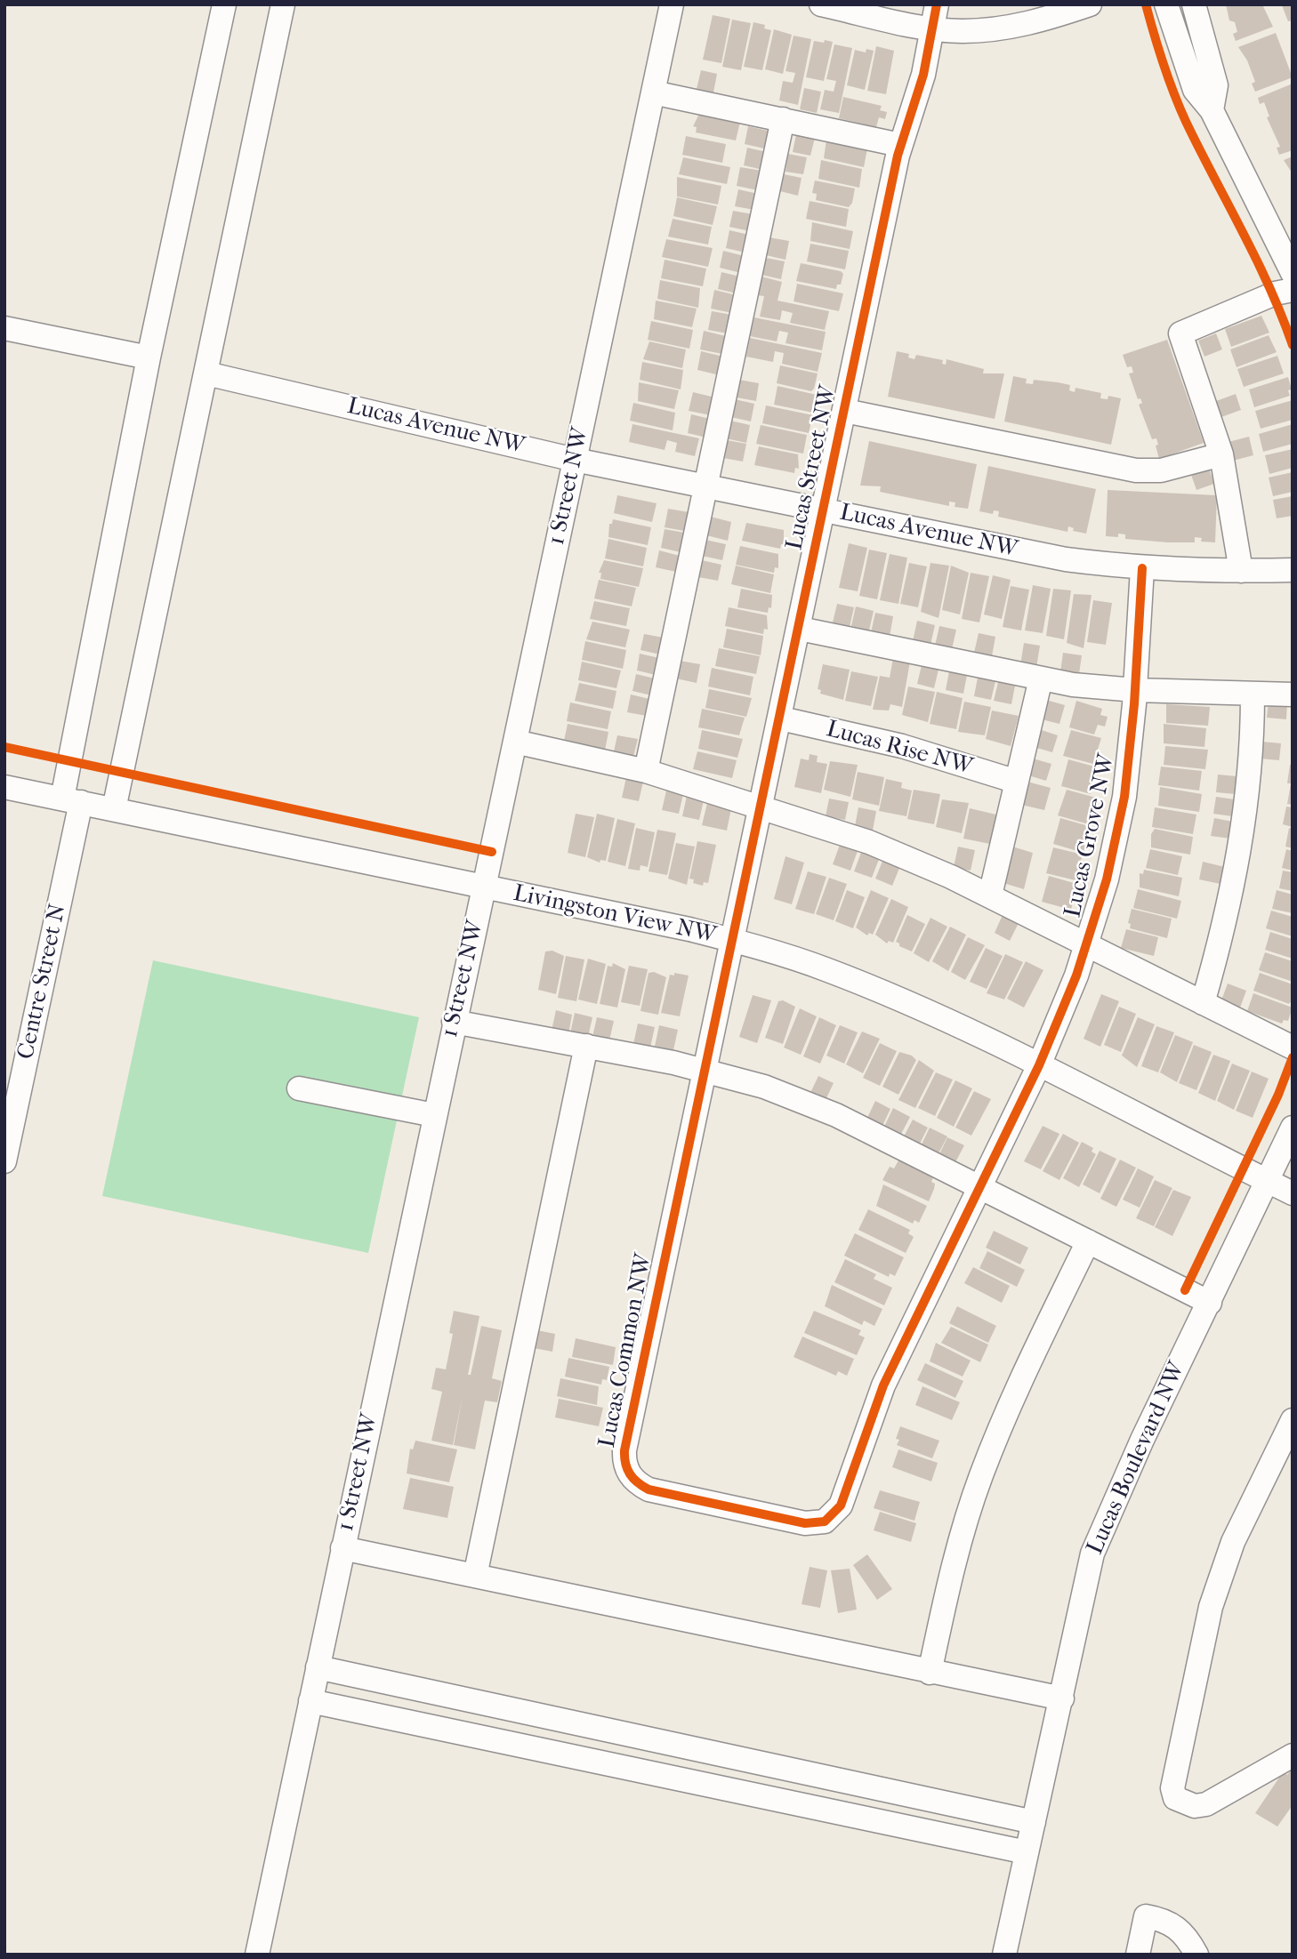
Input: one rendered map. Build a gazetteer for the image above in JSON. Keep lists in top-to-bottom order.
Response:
{
  "streets": {
    "street": [
      "Lucas Avenue NW",
      "Lucas Street NW",
      "1 Street NW",
      "Lucas Rise NW",
      "Lucas Grove NW",
      "Livingston View NW",
      "Centre Street N",
      "Lucas Common NW",
      "Lucas Boulevard NW"
    ]
  },
  "crossings": [
    ["Lucas Avenue NW", "Lucas Street NW"],
    ["Lucas Avenue NW", "1 Street NW"],
    ["Lucas Avenue NW", "Lucas Grove NW"],
    ["Lucas Street NW", "Lucas Rise NW"],
    ["Lucas Street NW", "Livingston View NW"],
    ["Lucas Street NW", "Lucas Common NW"],
    ["1 Street NW", "Livingston View NW"],
    ["Lucas Grove NW", "Livingston View NW"],
    ["Lucas Grove NW", "Lucas Common NW"],
    ["Livingston View NW", "Centre Street N"],
    ["Livingston View NW", "Lucas Common NW"],
    ["Livingston View NW", "Lucas Boulevard NW"]
  ]
}
